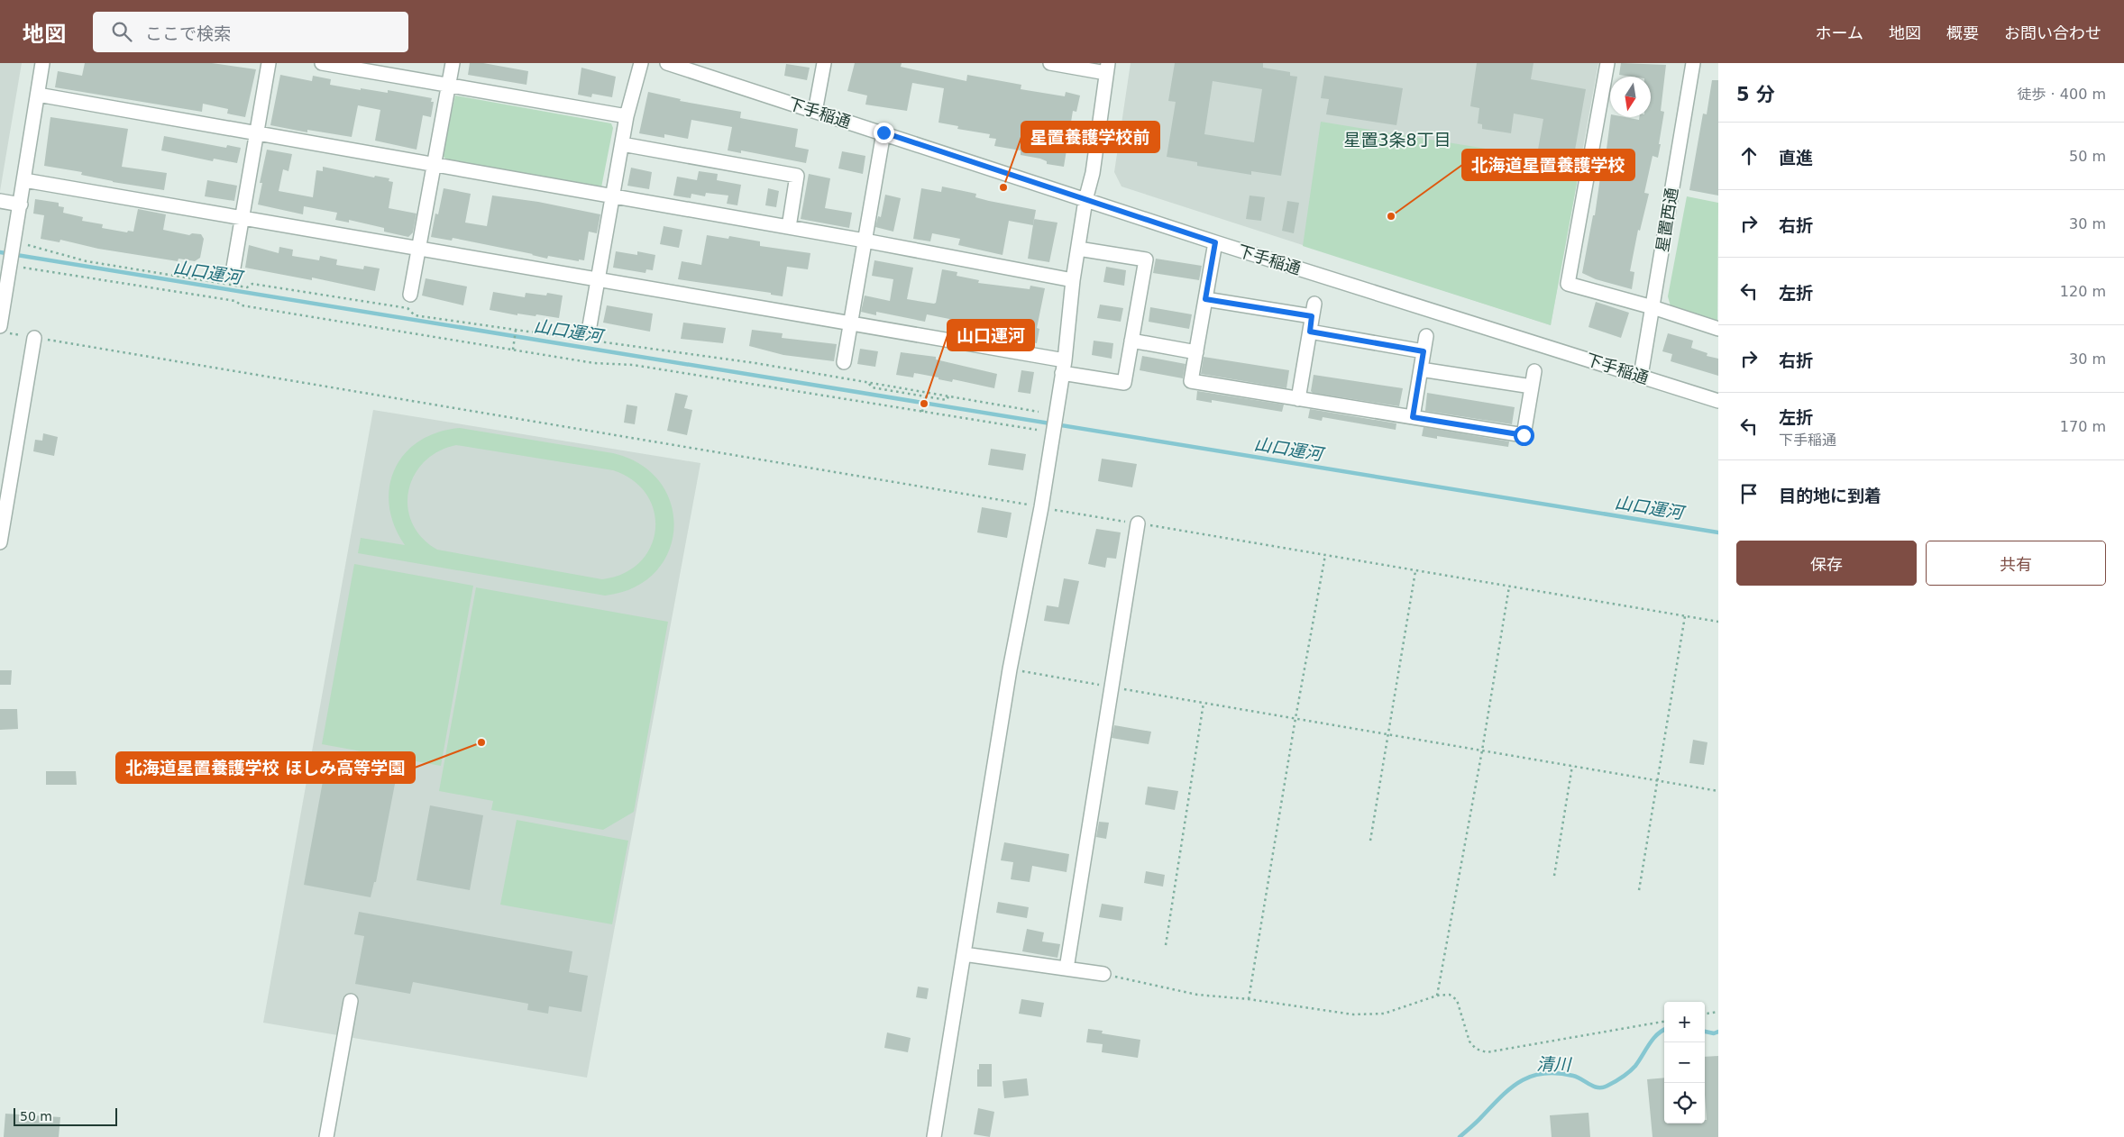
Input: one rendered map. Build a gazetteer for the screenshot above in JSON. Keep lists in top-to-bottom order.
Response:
{
  "streets": {
    "street": ["下手稲通", "星置西通"]
  },
  "crossings": [
    ["下手稲通", "星置西通"]
  ],
  "districts": ["星置3条8丁目"],
  "water": ["山口運河", "清川"],
  "places": [
    "星置養護学校前",
    "北海道星置養護学校",
    "山口運河",
    "北海道星置養護学校 ほしみ高等学園"
  ],
  "scale_bar": "50 m",
  "north": "bottom",
  "page": {
    "header": "地図",
    "search": "ここで検索",
    "nav": [
      "ホーム",
      "地図",
      "概要",
      "お問い合わせ"
    ],
    "heading": ["5 分", "徒歩 · 400 m"],
    "list": [
      ["直進", "50 m"],
      ["右折", "30 m"],
      ["左折", "120 m"],
      ["右折", "30 m"],
      ["左折", "下手稲通", "170 m"],
      "目的地に到着"
    ],
    "buttons": ["保存", "共有"],
    "map_buttons": ["+", "−"],
    "scale": "50 m"
  }
}
